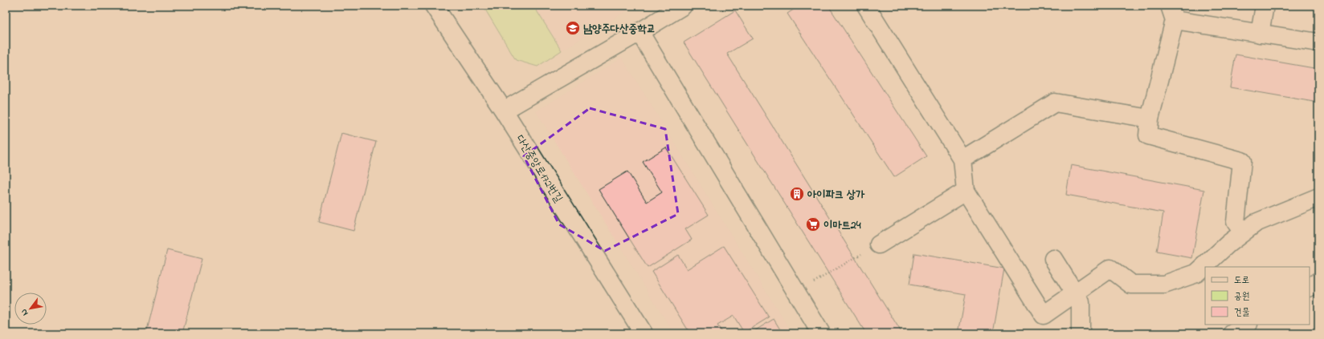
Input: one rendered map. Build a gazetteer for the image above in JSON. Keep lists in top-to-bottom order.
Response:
{
  "streets": {
    "street": ["다산중앙로172번길"]
  },
  "places": {
    "school or university": ["남양주다산중학교"],
    "building": ["아이파크 상가"],
    "supermarket": ["이마트24"]
  },
  "legend": ["도로", "공원", "건물"],
  "north": "bottom left"
}
